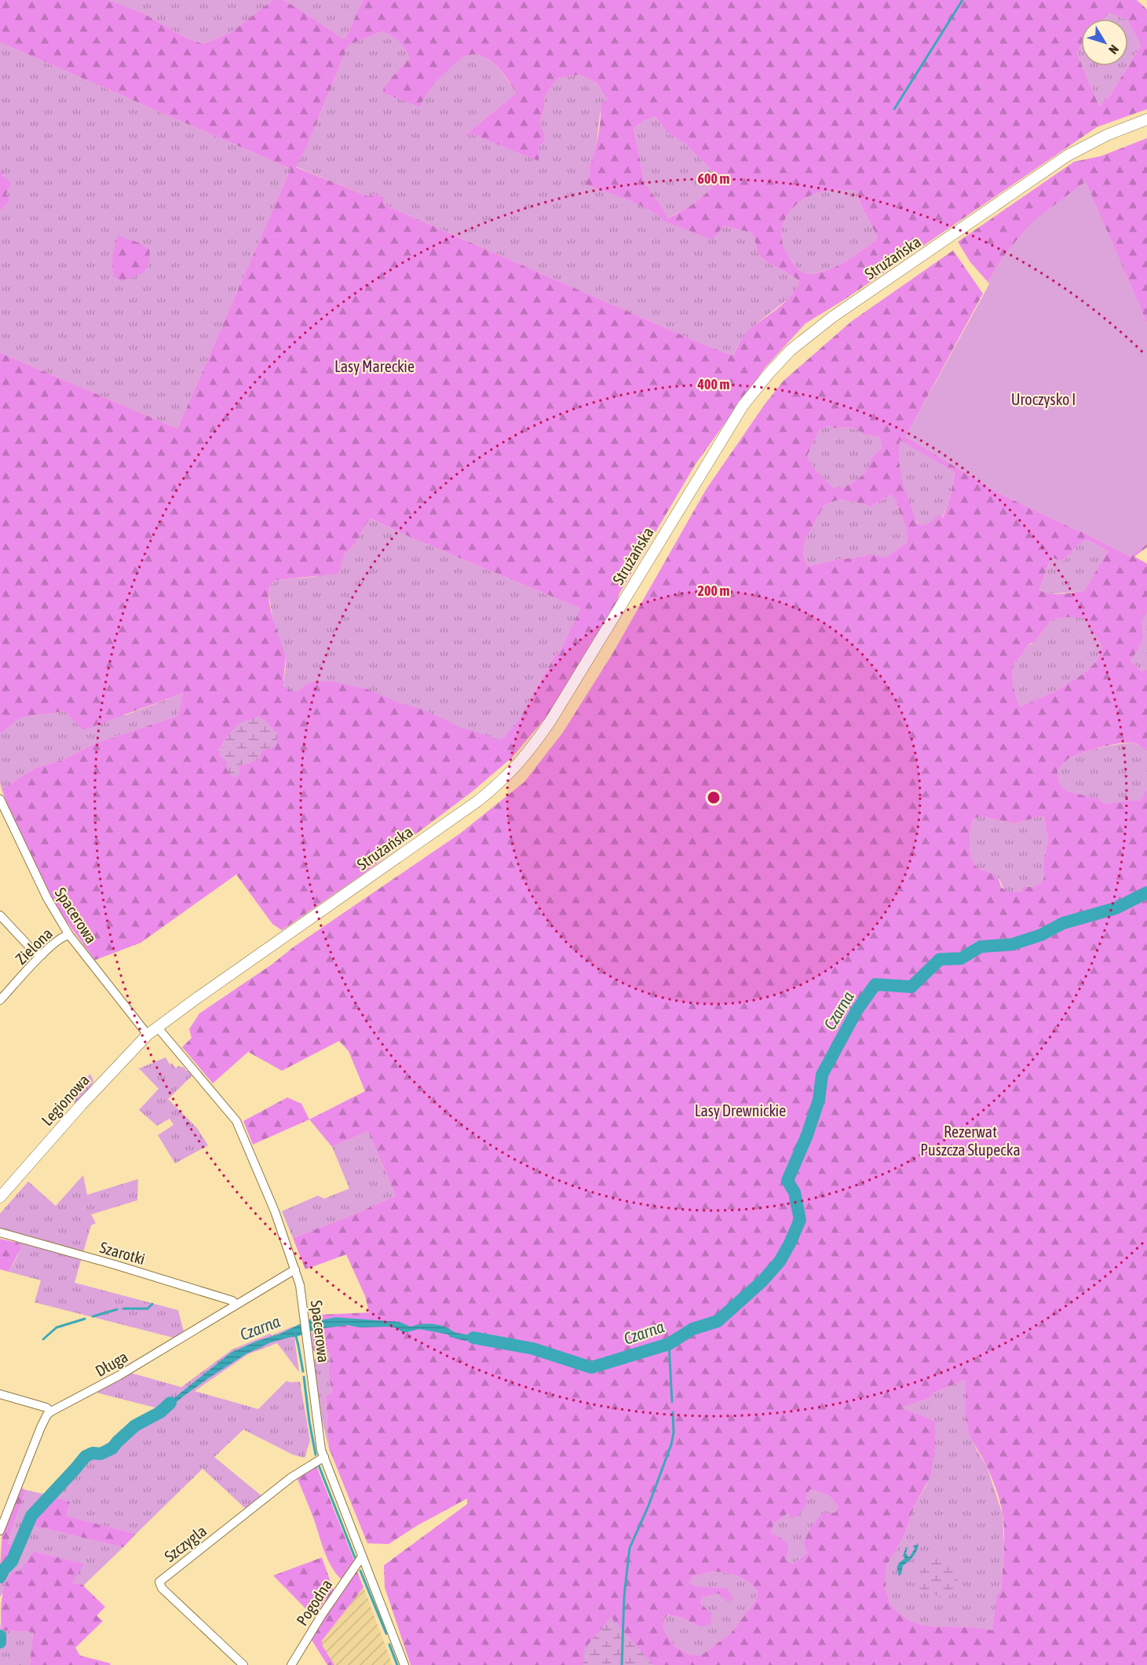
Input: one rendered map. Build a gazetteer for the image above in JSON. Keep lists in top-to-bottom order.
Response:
{
  "streets": {
    "main road": ["Strużańska", "Legionowa"],
    "street": [
      "Spacerowa",
      "Zielona",
      "Szarotki",
      "Długa",
      "Szczygla",
      "Pogodna"
    ]
  },
  "crossings": [
    ["Strużańska", "Spacerowa"],
    ["Strużańska", "Legionowa"],
    ["Spacerowa", "Zielona"],
    ["Spacerowa", "Legionowa"],
    ["Spacerowa", "Długa"],
    ["Spacerowa", "Szczygla"],
    ["Spacerowa", "Pogodna"],
    ["Szarotki", "Długa"]
  ],
  "water": ["Czarna"],
  "parks": [
    "Lasy Mareckie",
    "Uroczysko I",
    "Lasy Drewnickie",
    "Rezerwat Puszcza Słupecka"
  ],
  "north": "bottom right",
  "rings": ["600 m", "400 m", "200 m"]
}
